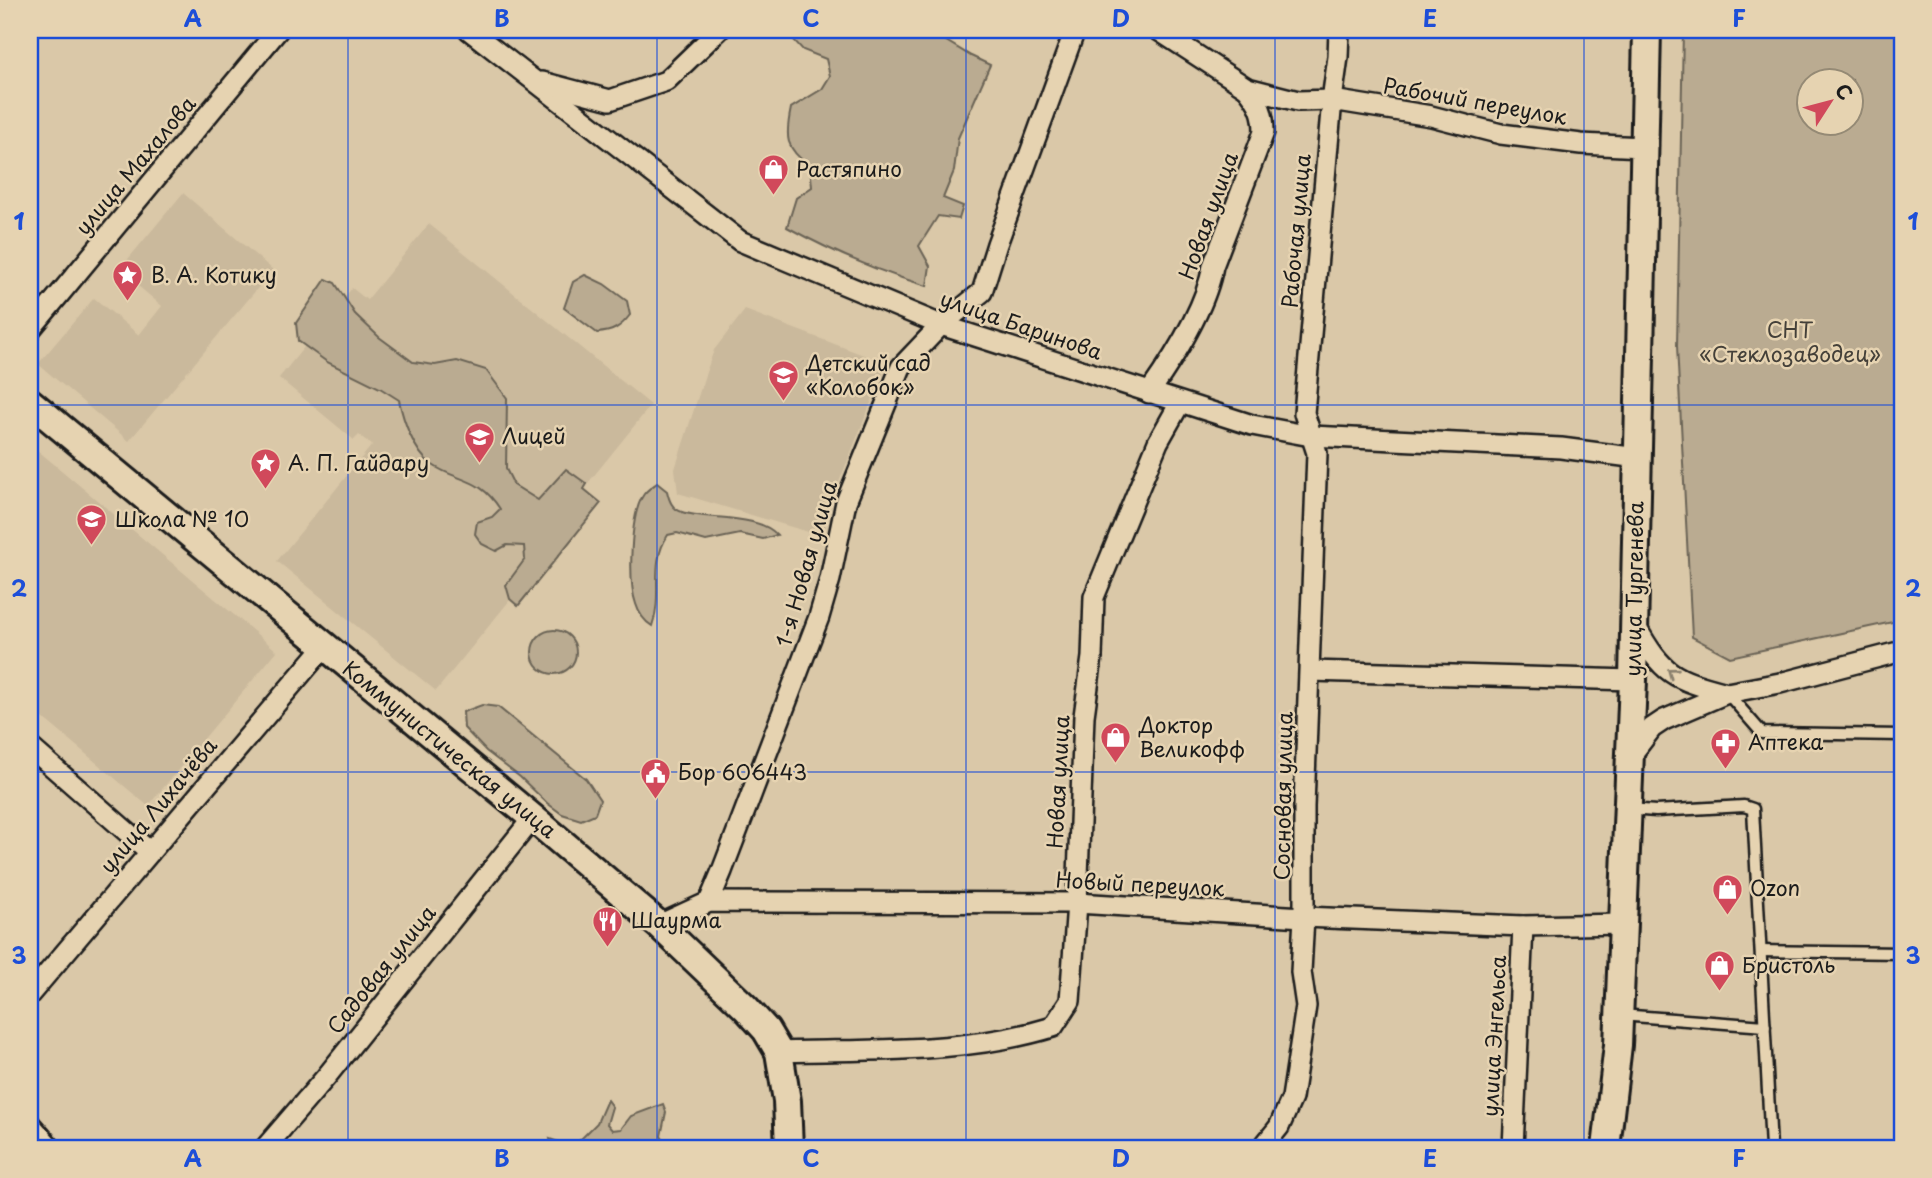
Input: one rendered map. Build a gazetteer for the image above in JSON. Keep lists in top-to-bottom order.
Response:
{
  "streets": {
    "street": [
      "Рабочий переулок",
      "улица Махалова",
      "Новая улица",
      "Рабочая улица",
      "улица Баринова",
      "1-я Новая улица",
      "улица Тургенева",
      "Коммунистическая улица",
      "Сосновая улица",
      "улица Лихачёва",
      "Новый переулок",
      "Садовая улица",
      "улица Энгельса"
    ]
  },
  "crossings": [
    ["Рабочий переулок", "Новая улица"],
    ["Рабочий переулок", "Рабочая улица"],
    ["Рабочий переулок", "улица Тургенева"],
    ["Новая улица", "улица Баринова"],
    ["Новая улица", "Коммунистическая улица"],
    ["Новая улица", "Новый переулок"],
    ["Рабочая улица", "улица Баринова"],
    ["Рабочая улица", "Сосновая улица"],
    ["улица Баринова", "1-я Новая улица"],
    ["улица Баринова", "улица Тургенева"],
    ["улица Баринова", "Сосновая улица"],
    ["1-я Новая улица", "Новый переулок"],
    ["улица Тургенева", "Новый переулок"],
    ["Коммунистическая улица", "улица Лихачёва"],
    ["Коммунистическая улица", "Новый переулок"],
    ["Коммунистическая улица", "Садовая улица"],
    ["Сосновая улица", "Новый переулок"],
    ["Новый переулок", "улица Энгельса"]
  ],
  "parks": ["СНТ «Стеклозаводец»"],
  "places": {
    "shop": [
      "Растяпино",
      "Доктор Великофф",
      "Ozon",
      "Бристоль"
    ],
    "place": ["В. А. Котику", "А. П. Гайдару"],
    "school or university": ["Детский сад «Колобок»", "Лицей", "Школа № 10"],
    "pharmacy": ["Аптека"],
    "public building": ["Бор 606443"],
    "restaurant": ["Шаурма"]
  },
  "north": "top right",
  "grid": {
    "columns": [
      "A",
      "B",
      "C",
      "D",
      "E",
      "F"
    ],
    "rows": ["1", "2", "3"]
  }
}
